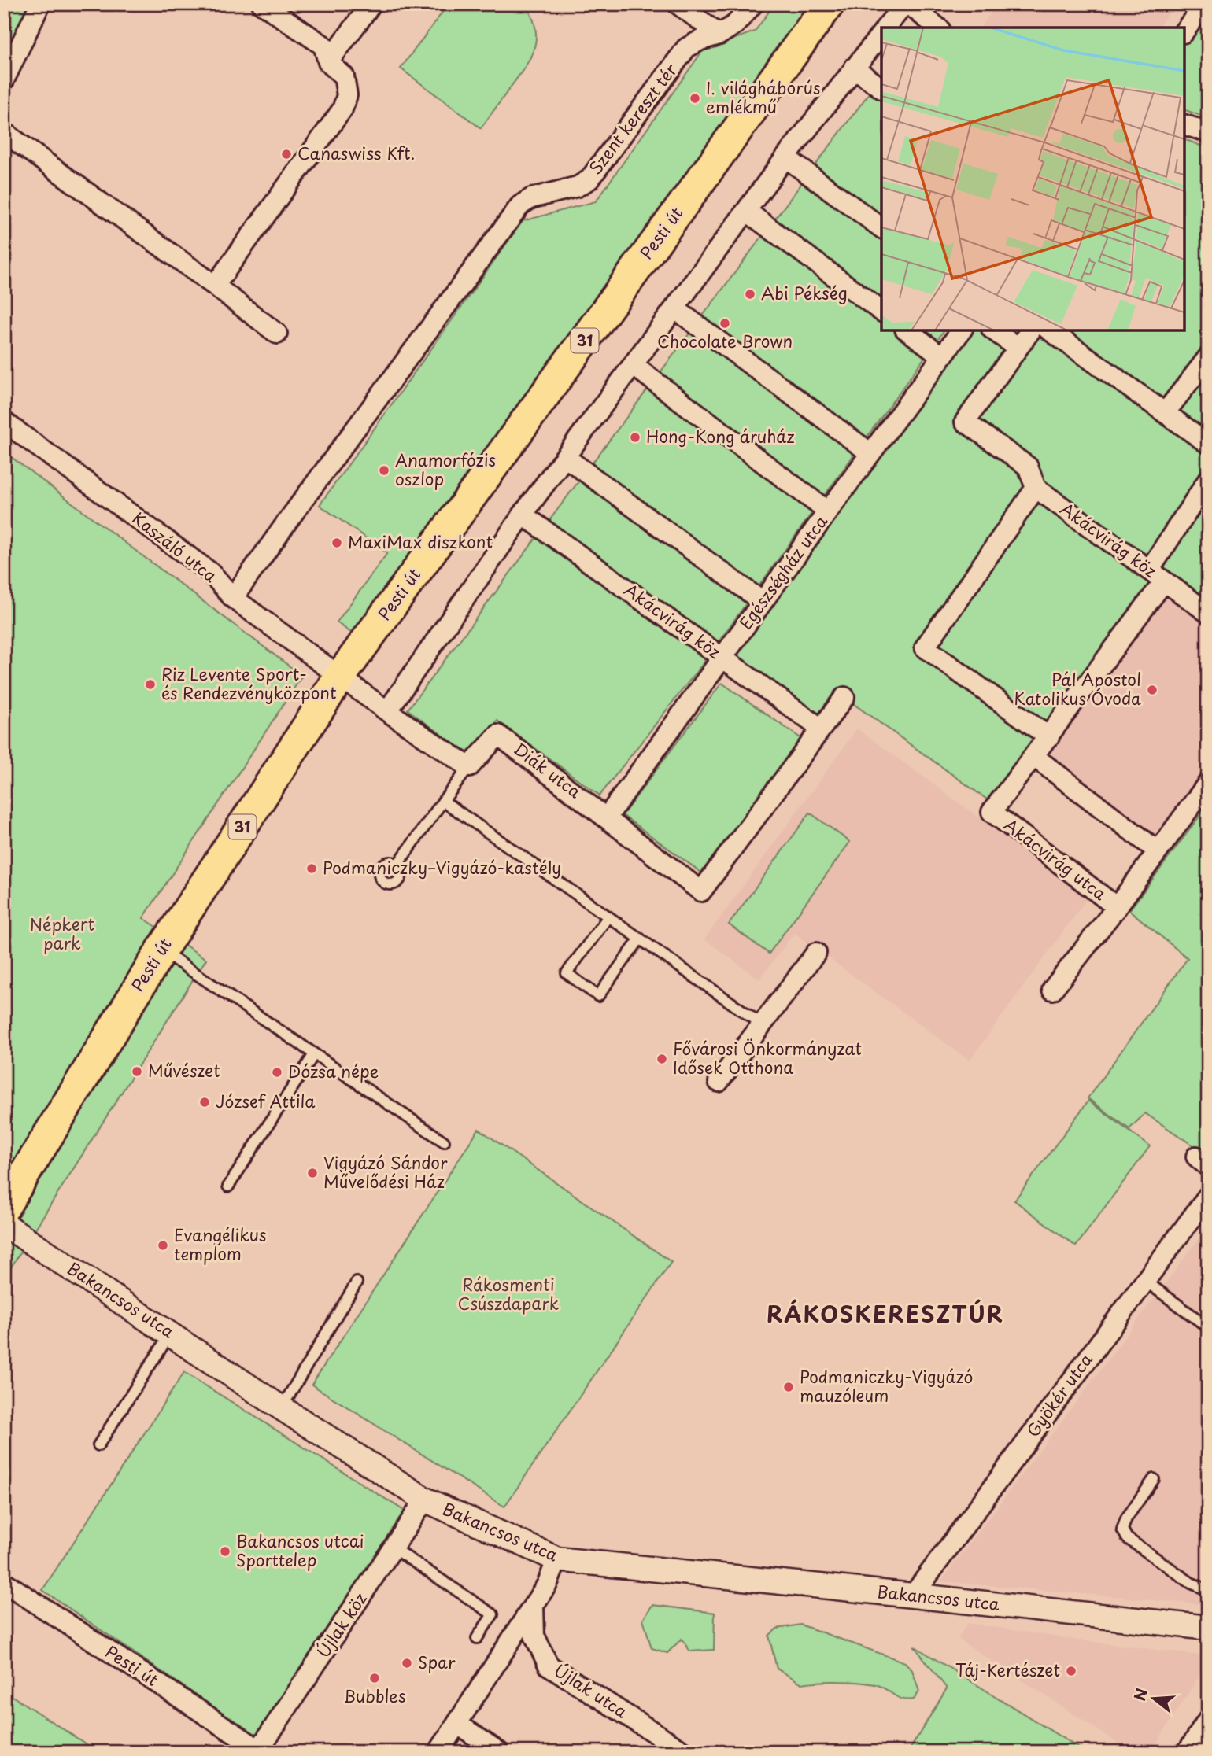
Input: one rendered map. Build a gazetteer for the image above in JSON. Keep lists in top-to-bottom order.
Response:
{
  "streets": {
    "main road": ["Pesti út", "31"],
    "street": [
      "Szent kereszt tér",
      "Akácvirág köz",
      "Kaszáló utca",
      "Egészségház utca",
      "Diák utca",
      "Akácvirág utca",
      "Bakancsos utca",
      "Gyökér utca",
      "Újlak köz",
      "Újlak utca"
    ]
  },
  "crossings": [
    ["Szent kereszt tér", "Kaszáló utca"],
    ["Pesti út", "Kaszáló utca"],
    ["Pesti út", "Újlak köz"],
    ["Akácvirág köz", "Egészségház utca"],
    ["Akácvirág köz", "Diák utca"],
    ["Egészségház utca", "Diák utca"],
    ["Bakancsos utca", "Gyökér utca"],
    ["Bakancsos utca", "Újlak köz"]
  ],
  "districts": ["RÁKOSKERESZTÚR"],
  "parks": ["Népkert park", "Rákosmenti Csúszdapark"],
  "places": [
    "I. világháborús emlékmű",
    "Canaswiss Kft.",
    "Abi Pékség",
    "Chocolate Brown",
    "Hong-Kong áruház",
    "Anamorfózis oszlop",
    "MaxiMax diszkont",
    "Riz Levente Sport- és Rendezvényközpont",
    "Pál Apostol Katolikus Óvoda",
    "Podmaniczky–Vigyázó-kastély",
    "Fővárosi Önkormányzat Idősek Otthona",
    "Művészet",
    "Dózsa népe",
    "József Attila",
    "Vigyázó Sándor Művelődési Ház",
    "Evangélikus templom",
    "Podmaniczky-Vigyázó mauzóleum",
    "Bakancsos utcai Sporttelep",
    "Spar",
    "Táj-Kertészet",
    "Bubbles"
  ],
  "north": "left"
}
